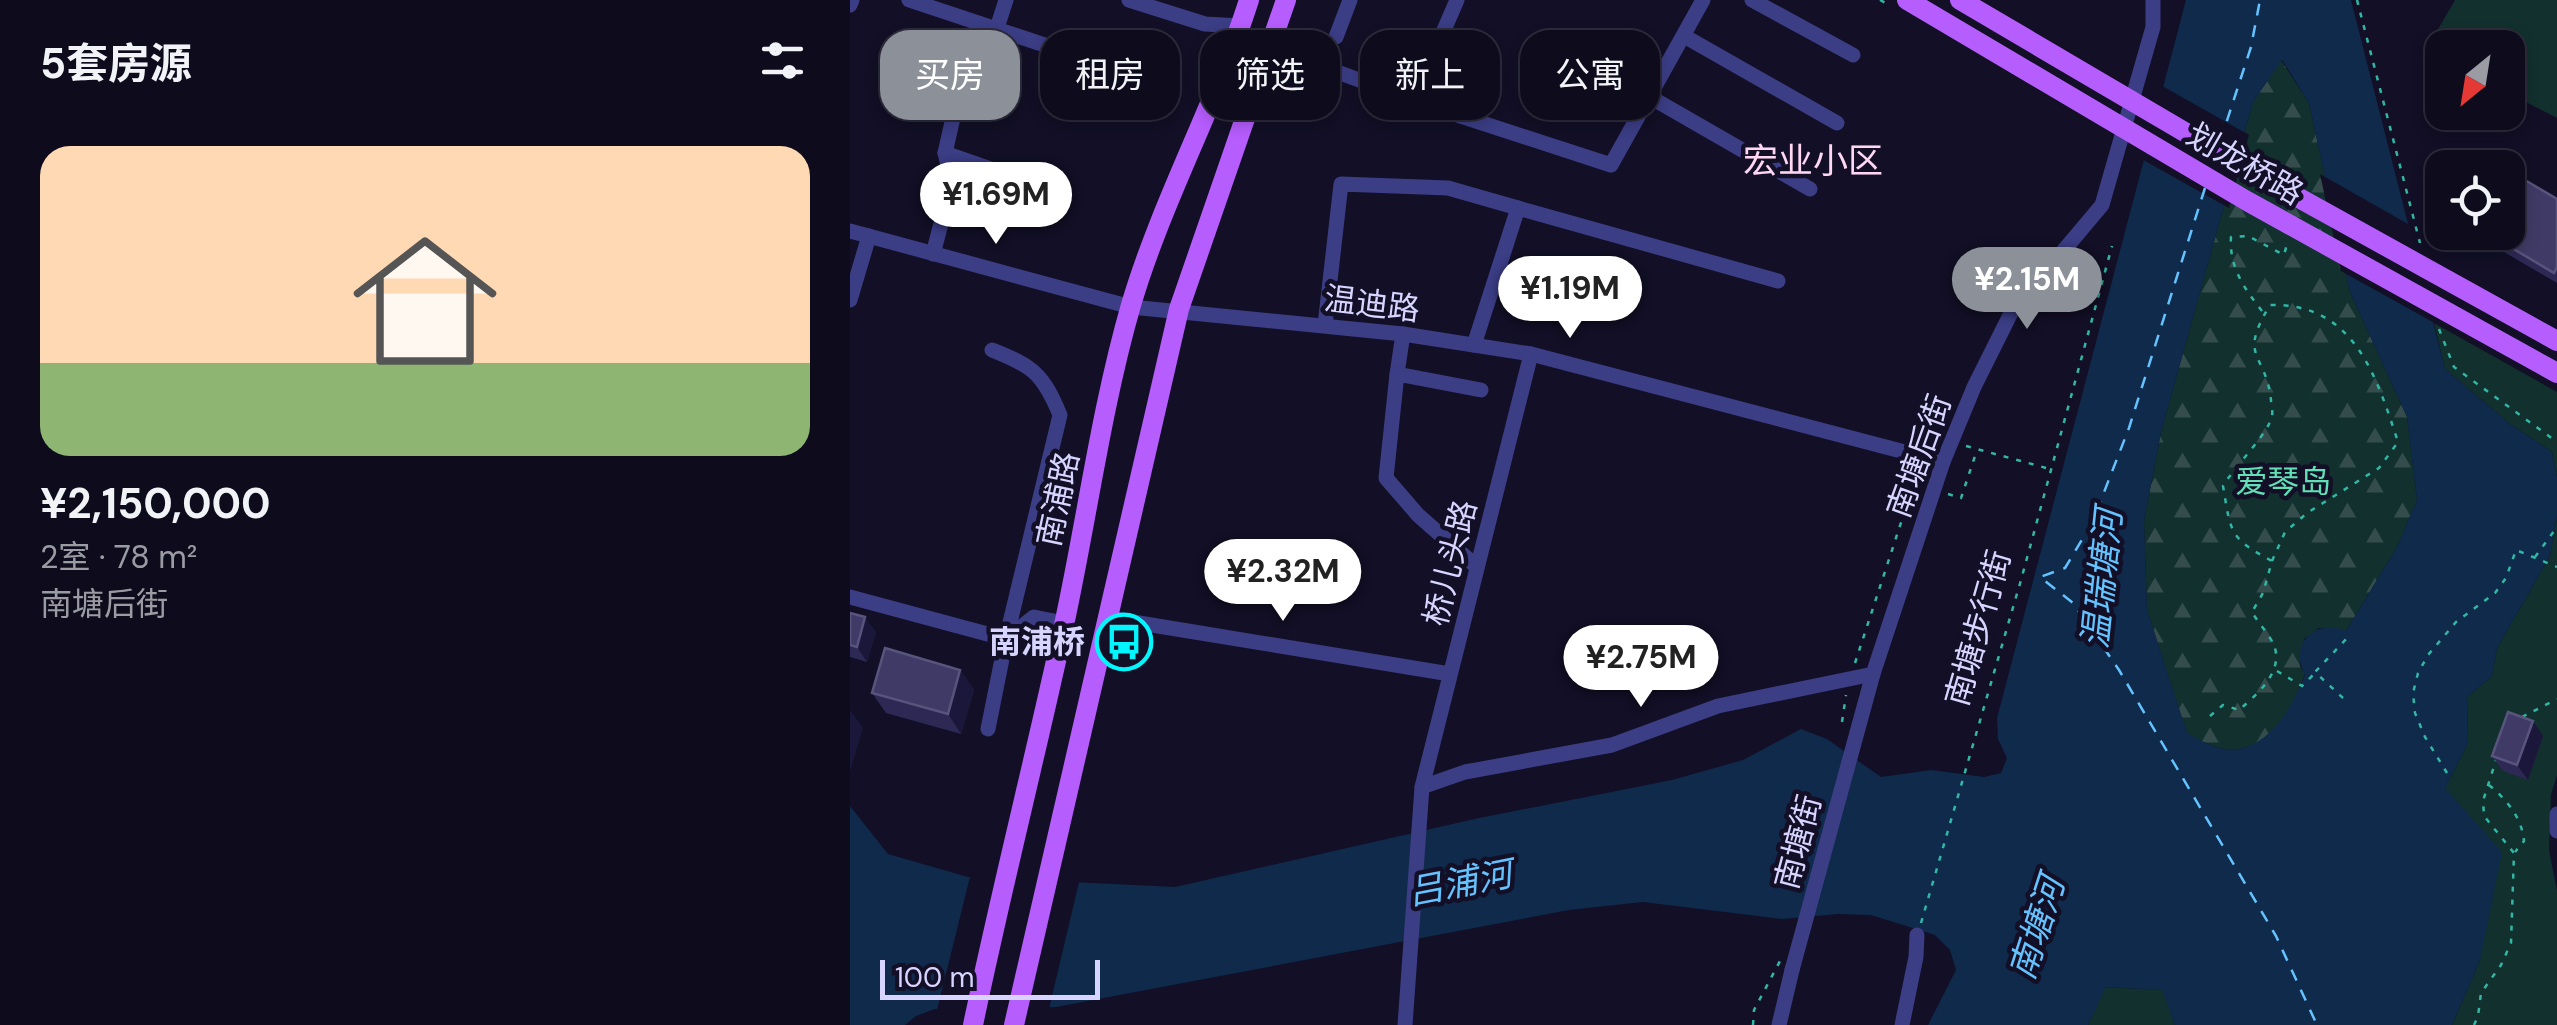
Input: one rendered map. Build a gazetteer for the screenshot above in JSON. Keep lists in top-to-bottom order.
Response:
{
  "streets": {
    "main road": ["划龙桥路", "南浦路"],
    "street": [
      "温迪路",
      "南塘后街",
      "桥儿头路",
      "南塘街"
    ],
    "path": ["南塘步行街"]
  },
  "crossings": [
    ["温迪路", "南塘后街"],
    ["温迪路", "南浦路"],
    ["温迪路", "桥儿头路"],
    ["南塘后街", "南塘街"]
  ],
  "districts": ["宏业小区"],
  "water": ["温瑞塘河", "吕浦河", "南塘河"],
  "parks": ["爱琴岛"],
  "places": {
    "bus stop": ["南浦桥"]
  },
  "scale_bar": "100 m",
  "north": "bottom left",
  "page": {
    "heading": "5套房源",
    "chip": [
      "买房",
      "租房",
      "筛选",
      "新上",
      "公寓"
    ],
    "list": [
      {
        "name": "¥2,150,000",
        "note": "2室 · 78 m² · 南塘后街"
      }
    ],
    "price": [
      "¥1.69M",
      "¥2.15M",
      "¥1.19M",
      "¥2.32M",
      "¥2.75M"
    ],
    "scale": "100 m"
  }
}
